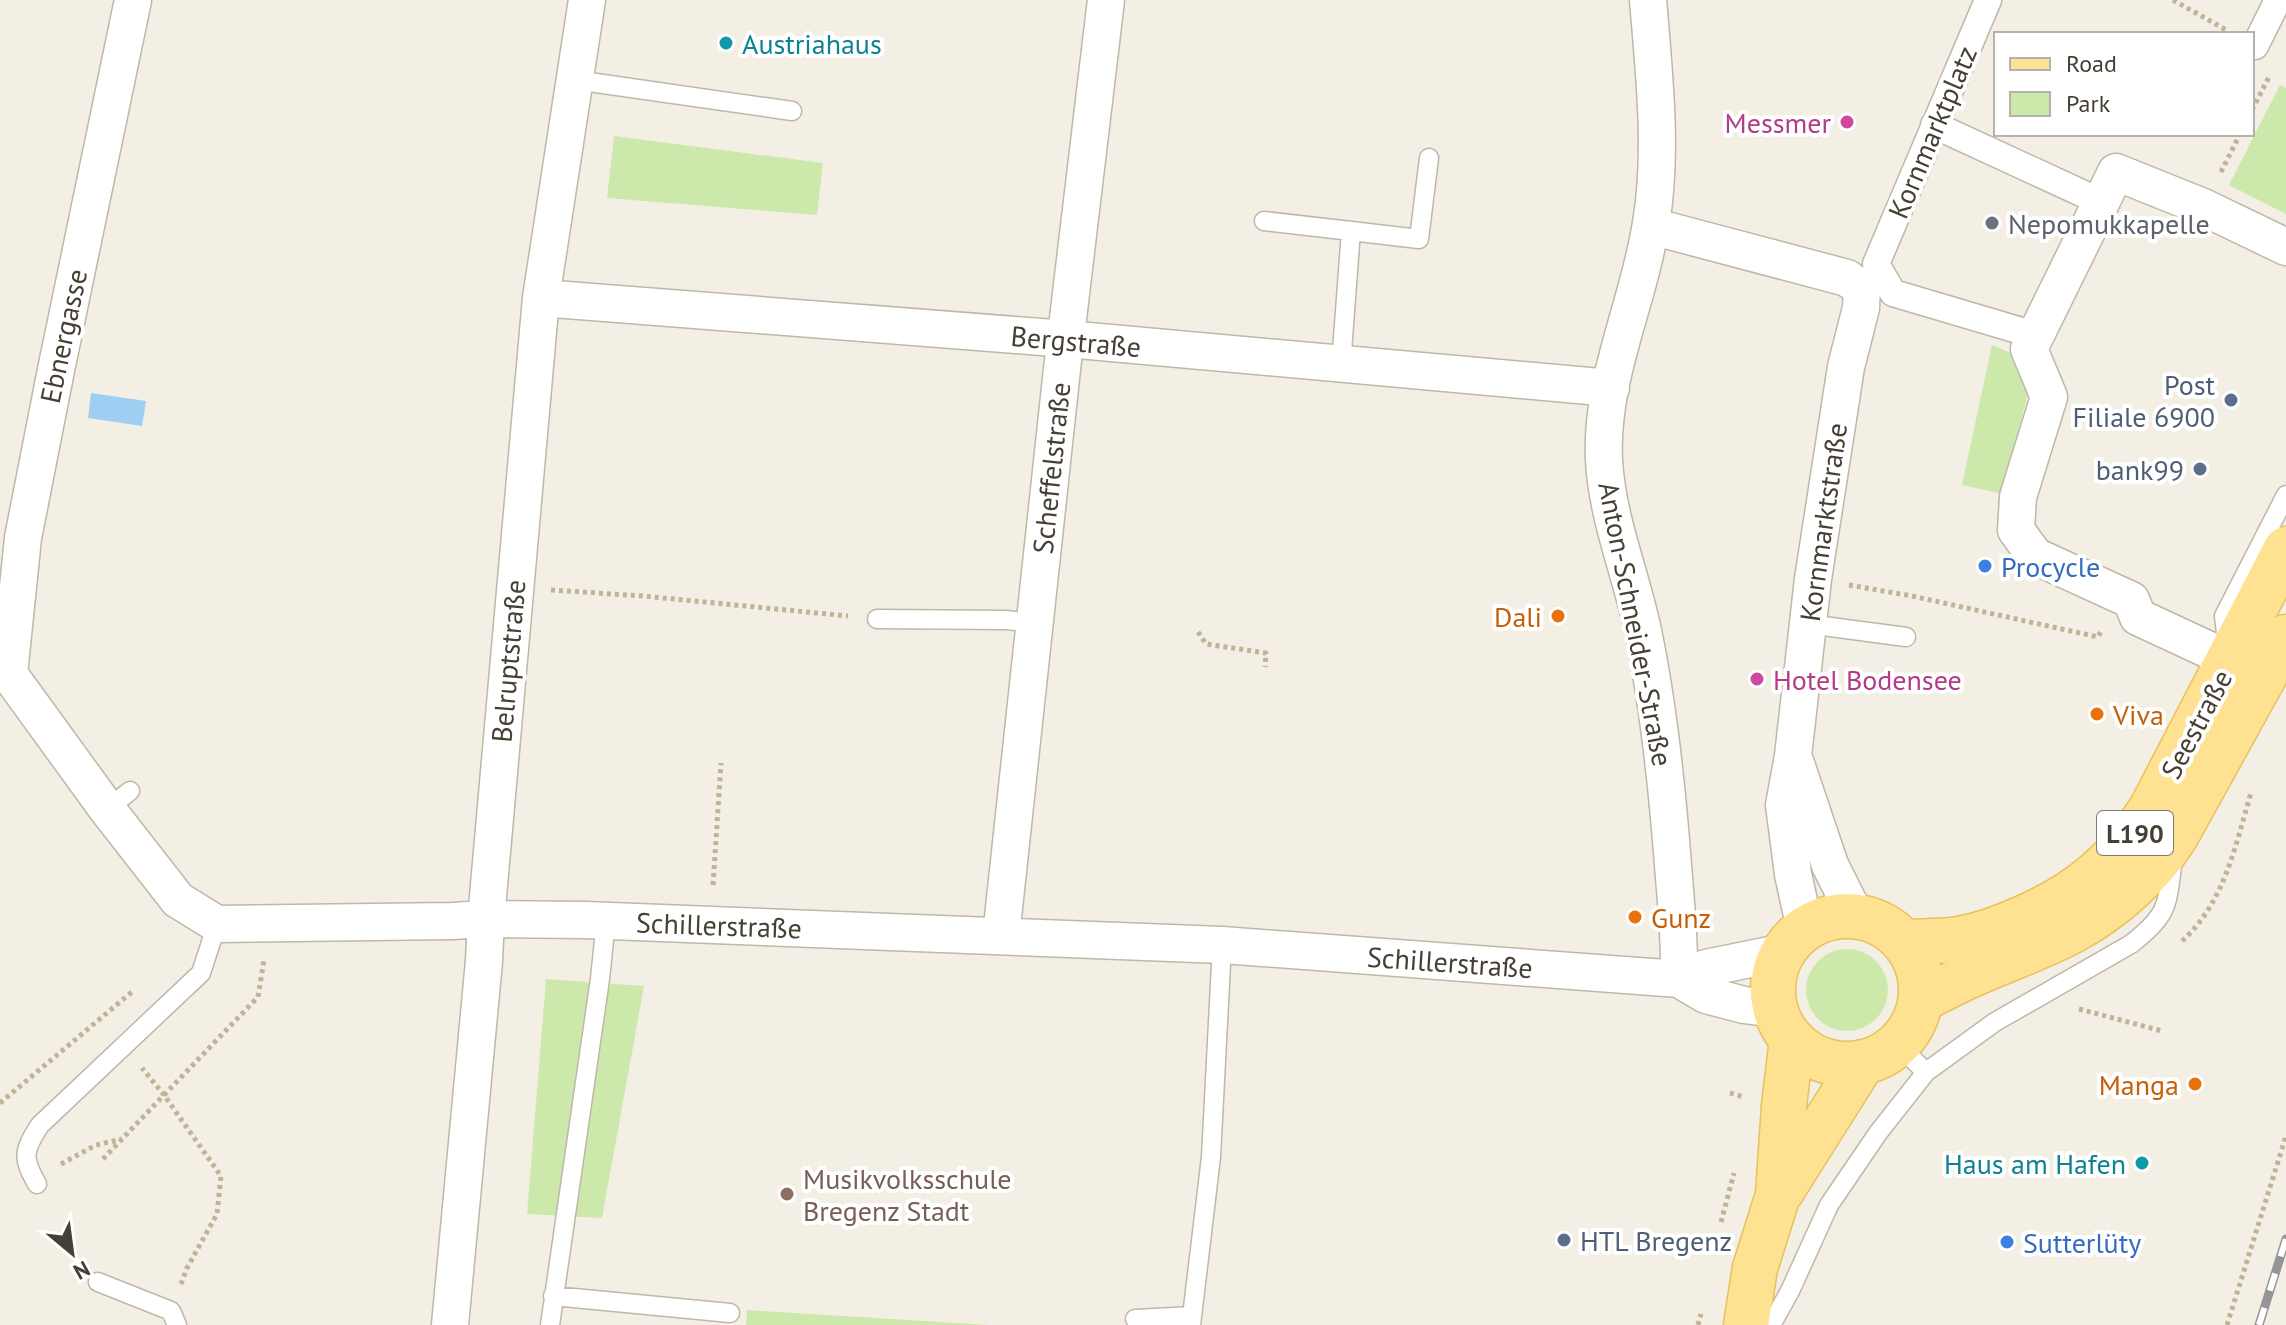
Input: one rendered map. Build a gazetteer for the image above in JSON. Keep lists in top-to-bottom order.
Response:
{
  "streets": {
    "main road": ["Seestraße", "L190"],
    "street": [
      "Kornmarktplatz",
      "Ebnergasse",
      "Bergstraße",
      "Scheffelstraße",
      "Kornmarktstraße",
      "Anton-Schneider-Straße",
      "Belruptstraße",
      "Schillerstraße"
    ]
  },
  "crossings": [
    ["Kornmarktplatz", "Kornmarktstraße"],
    ["Ebnergasse", "Schillerstraße"],
    ["Bergstraße", "Scheffelstraße"],
    ["Bergstraße", "Anton-Schneider-Straße"],
    ["Bergstraße", "Belruptstraße"],
    ["Scheffelstraße", "Schillerstraße"],
    ["Kornmarktstraße", "Seestraße"],
    ["Kornmarktstraße", "Schillerstraße"],
    ["Anton-Schneider-Straße", "Schillerstraße"],
    ["Belruptstraße", "Schillerstraße"],
    ["Seestraße", "Schillerstraße"]
  ],
  "places": [
    "Austriahaus",
    "Messmer",
    "Nepomukkapelle",
    "Post Filiale 6900",
    "bank99",
    "Procycle",
    "Dali",
    "Hotel Bodensee",
    "Viva",
    "Gunz",
    "Manga",
    "Haus am Hafen",
    "Musikvolksschule Bregenz Stadt",
    "HTL Bregenz",
    "Sutterlüty"
  ],
  "legend": ["Road", "Park"],
  "north": "bottom right"
}
